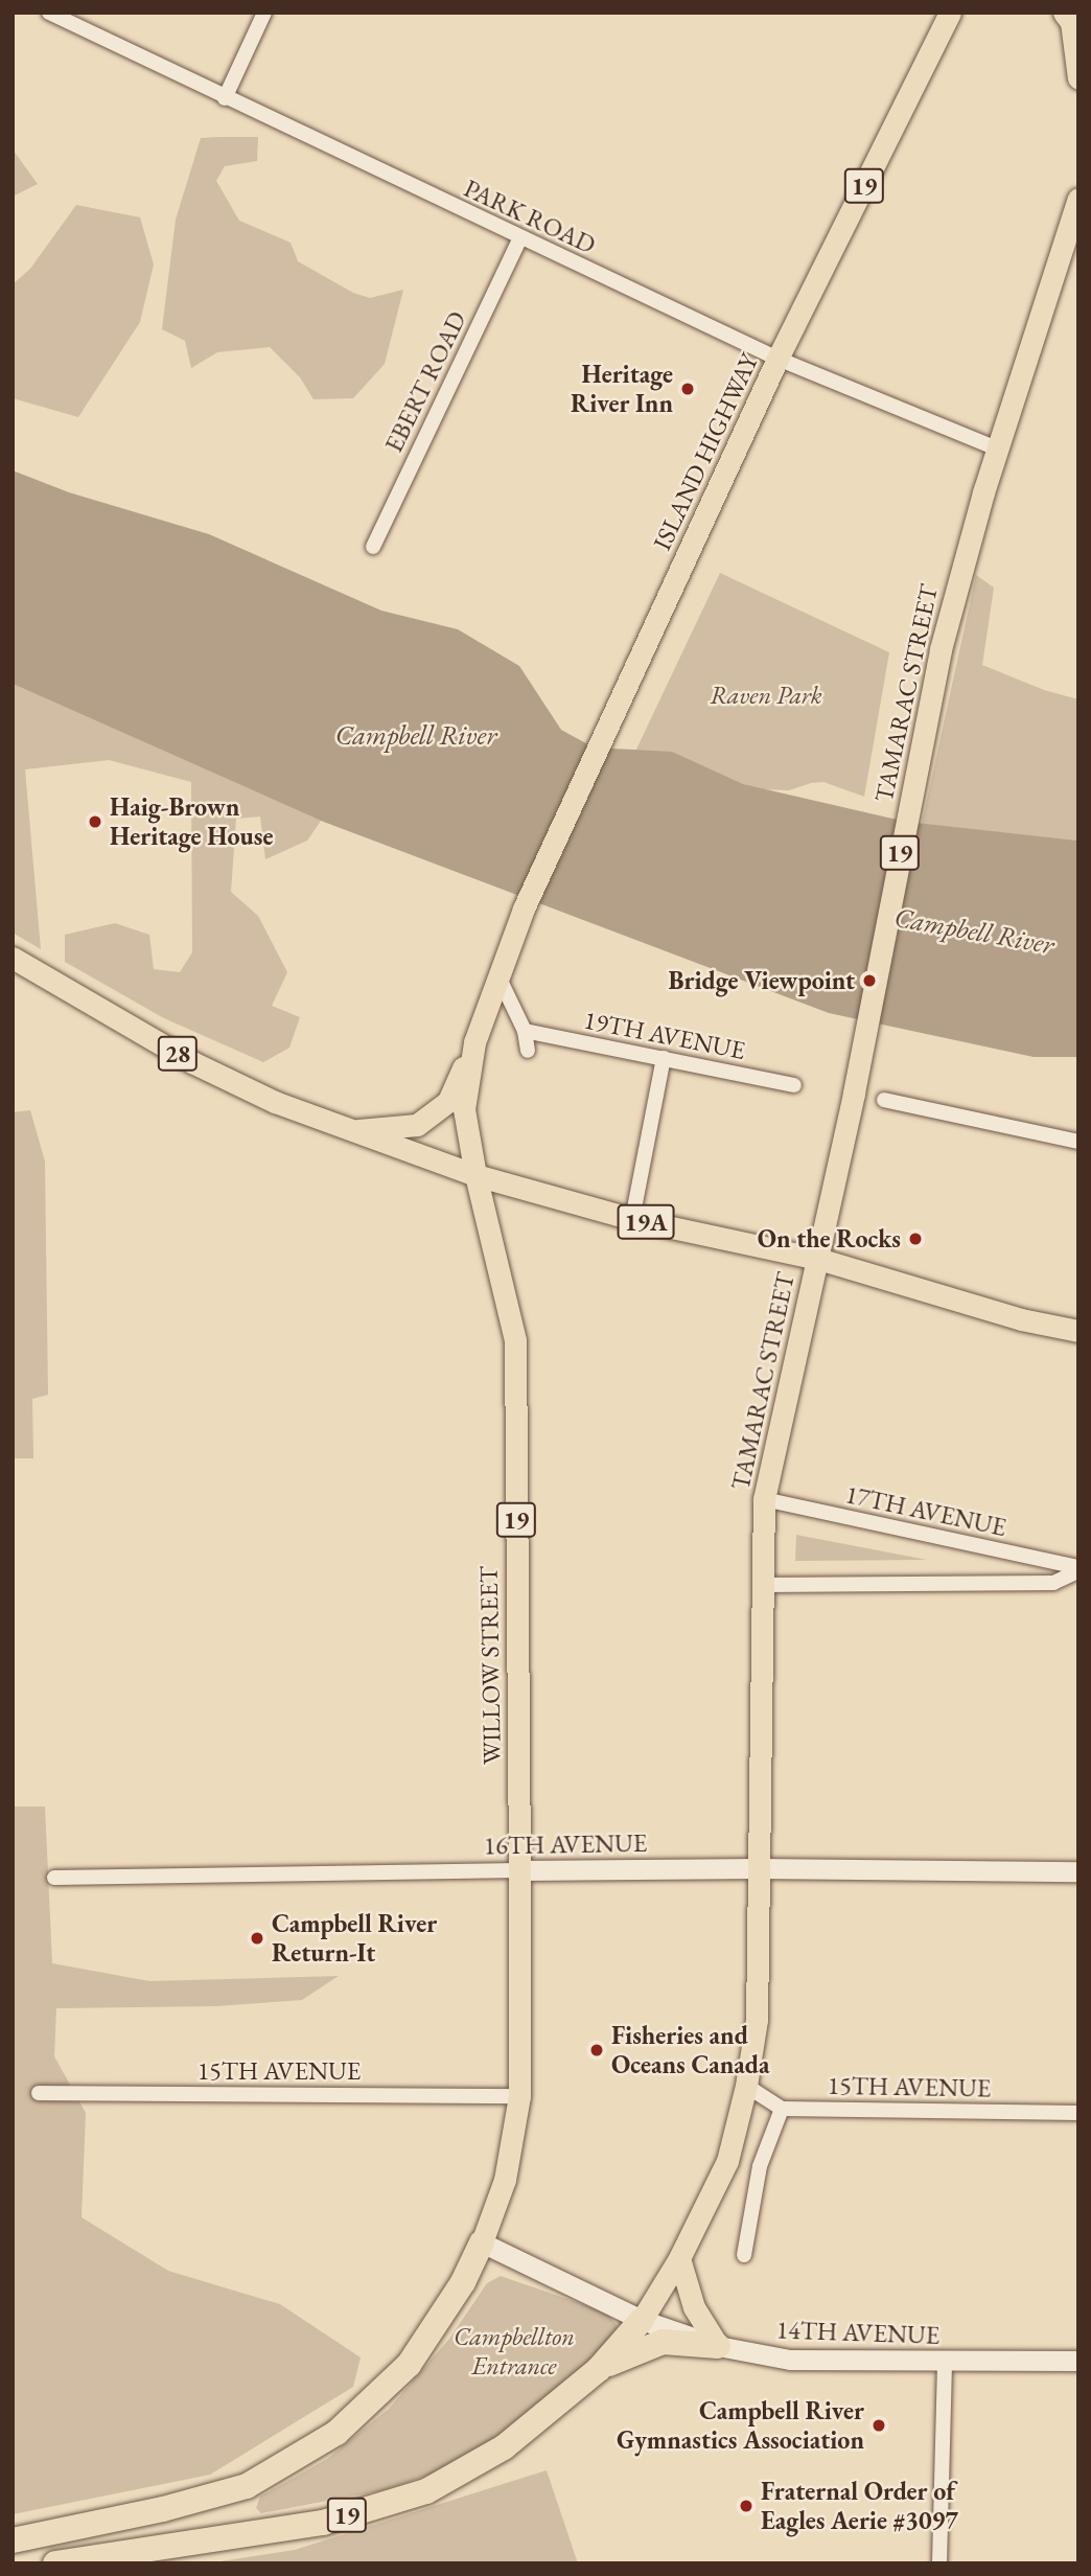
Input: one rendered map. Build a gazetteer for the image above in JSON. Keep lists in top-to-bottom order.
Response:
{
  "streets": {
    "highway": ["19"],
    "main road": [
      "ISLAND HIGHWAY",
      "TAMARAC STREET",
      "28",
      "19A",
      "WILLOW STREET",
      "16TH AVENUE",
      "14TH AVENUE"
    ],
    "street": [
      "PARK ROAD",
      "EBERT ROAD",
      "19TH AVENUE",
      "17TH AVENUE",
      "15TH AVENUE"
    ]
  },
  "crossings": [
    ["19", "TAMARAC STREET"],
    ["19", "WILLOW STREET"],
    ["19", "14TH AVENUE"],
    ["PARK ROAD", "EBERT ROAD"],
    ["PARK ROAD", "ISLAND HIGHWAY"],
    ["PARK ROAD", "TAMARAC STREET"],
    ["ISLAND HIGHWAY", "WILLOW STREET"],
    ["TAMARAC STREET", "19A"],
    ["TAMARAC STREET", "17TH AVENUE"],
    ["TAMARAC STREET", "16TH AVENUE"],
    ["TAMARAC STREET", "14TH AVENUE"],
    ["28", "19A"],
    ["28", "WILLOW STREET"],
    ["19A", "WILLOW STREET"],
    ["WILLOW STREET", "16TH AVENUE"],
    ["WILLOW STREET", "15TH AVENUE"]
  ],
  "water": ["Campbell River"],
  "parks": ["Raven Park", "Campbellton Entrance"],
  "places": [
    "Heritage River Inn",
    "Haig-Brown Heritage House",
    "Bridge Viewpoint",
    "On the Rocks",
    "Campbell River Return-It",
    "Fisheries and Oceans Canada",
    "Campbell River Gymnastics Association",
    "Fraternal Order of Eagles Aerie #3097"
  ]
}
